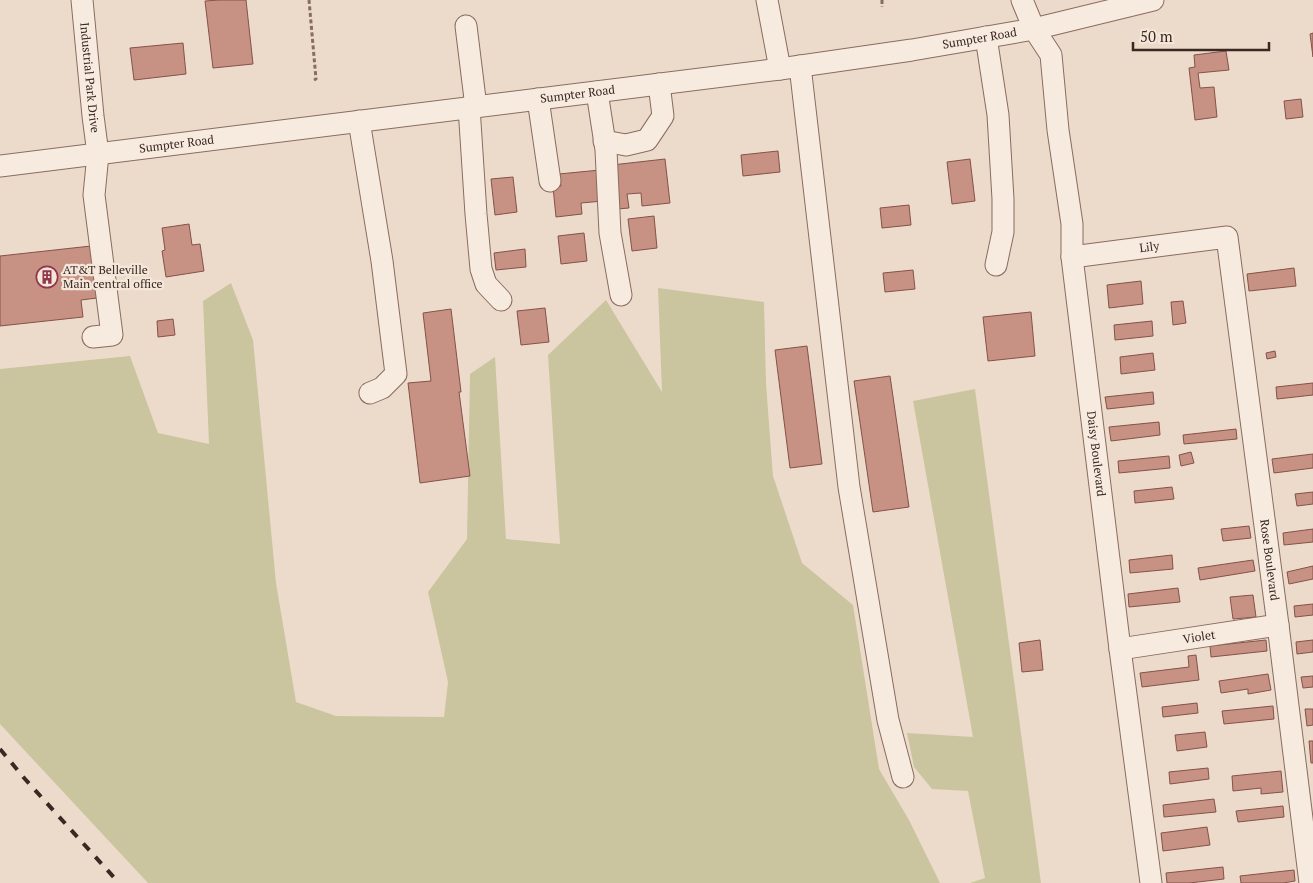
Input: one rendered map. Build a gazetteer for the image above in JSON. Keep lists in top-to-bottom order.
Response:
{
  "streets": {
    "street": [
      "Sumpter Road",
      "Industrial Park Drive",
      "Lily",
      "Daisy Boulevard",
      "Rose Boulevard",
      "Violet"
    ]
  },
  "crossings": [
    ["Sumpter Road", "Industrial Park Drive"],
    ["Sumpter Road", "Daisy Boulevard"],
    ["Lily", "Daisy Boulevard"],
    ["Lily", "Rose Boulevard"],
    ["Daisy Boulevard", "Violet"],
    ["Rose Boulevard", "Violet"]
  ],
  "places": {
    "building": ["AT&T Belleville Main central office"]
  },
  "scale_bar": "50 m"
}
